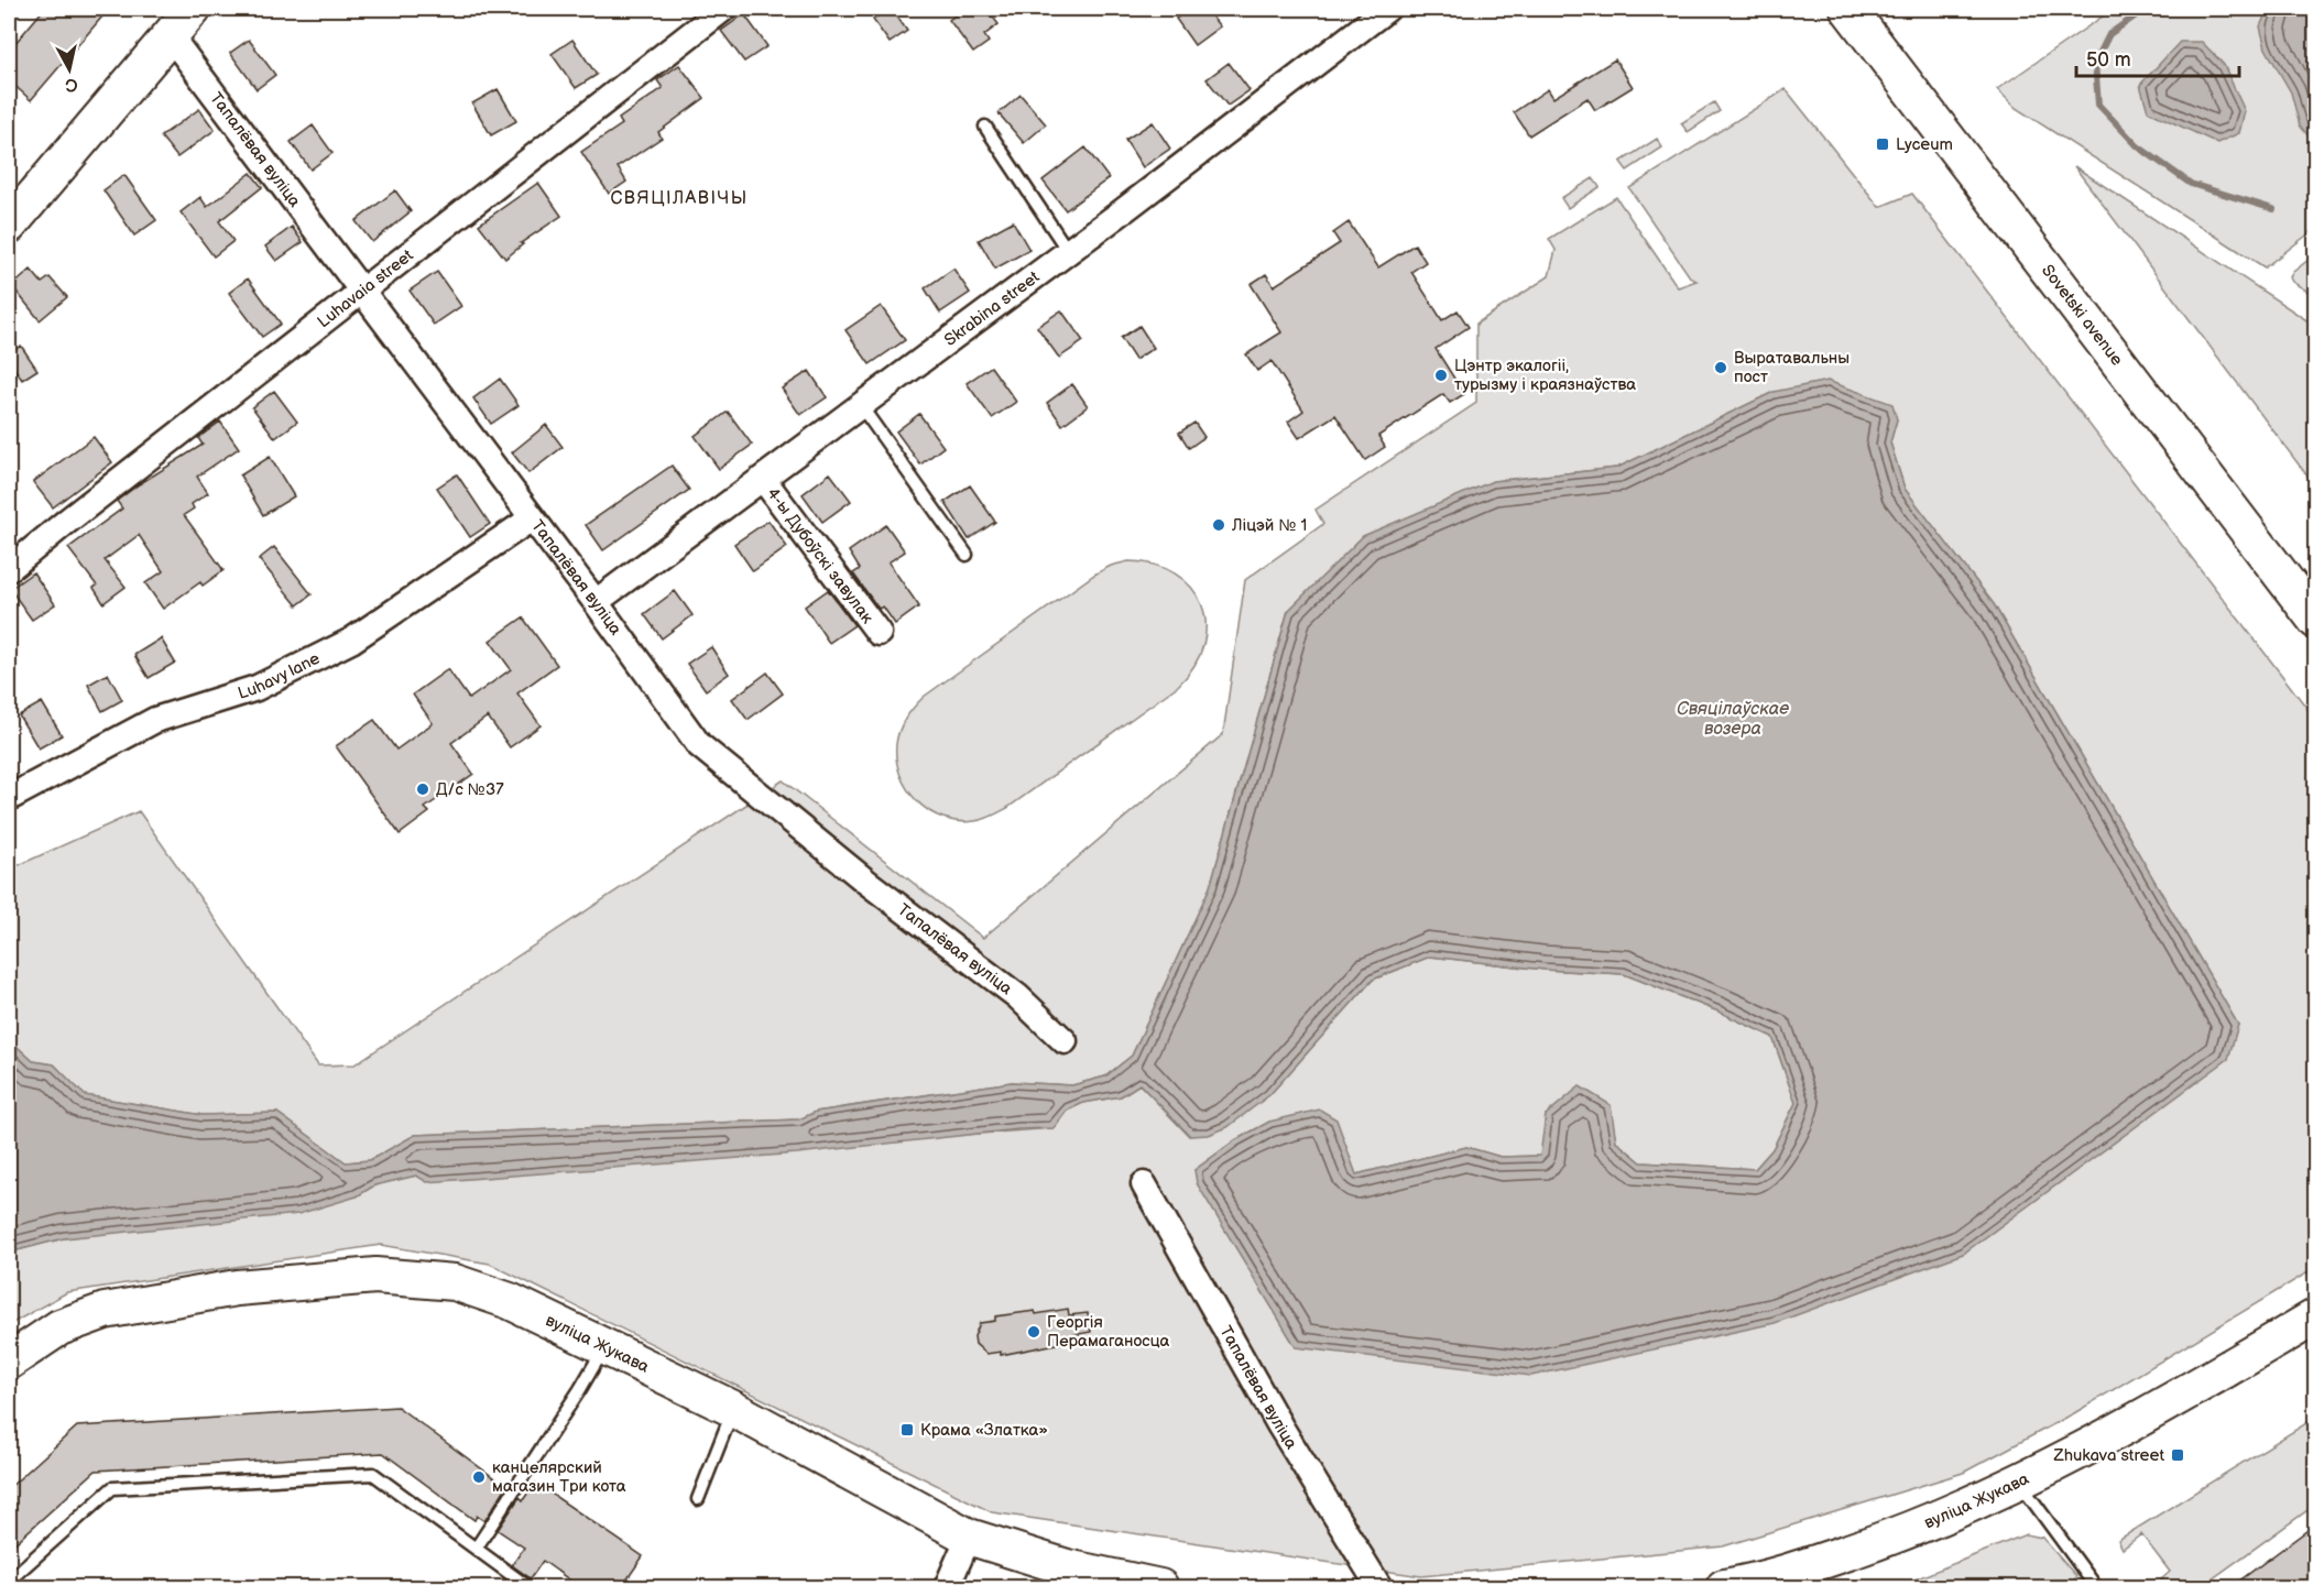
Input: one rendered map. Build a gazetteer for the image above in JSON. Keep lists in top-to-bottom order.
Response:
{
  "streets": {
    "street": [
      "Тапалёвая вуліца",
      "Luhavaia street",
      "Skrabina street",
      "Sovetski avenue",
      "4-ы Дубоўскі завулак",
      "Luhavy lane",
      "вуліца Жукава"
    ]
  },
  "crossings": [
    ["Тапалёвая вуліца", "Luhavaia street"],
    ["Тапалёвая вуліца", "Skrabina street"],
    ["Тапалёвая вуліца", "Luhavy lane"],
    ["Skrabina street", "4-ы Дубоўскі завулак"]
  ],
  "districts": ["СВЯЦІЛАВІЧЫ"],
  "water": ["Свяцілаўскае возера"],
  "places": {
    "transit": ["Lyceum", "Крама «Златка»", "Zhukava street"],
    "other": [
      "Выратавальны пост",
      "Цэнтр экалогіі, турызму і краязнаўства",
      "Ліцэй № 1",
      "Д/с №37",
      "Георгія Перамаганосца",
      "канцелярский магазин Три кота"
    ]
  },
  "scale_bar": "50 m",
  "north": "bottom"
}
